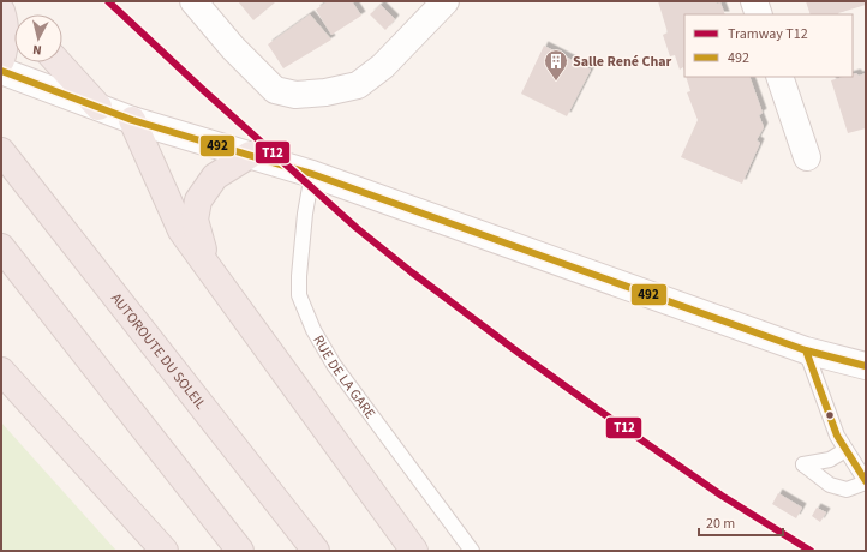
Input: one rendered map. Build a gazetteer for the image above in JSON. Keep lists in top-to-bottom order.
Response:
{
  "streets": {
    "highway": ["AUTOROUTE DU SOLEIL"],
    "lane": ["RUE DE LA GARE"]
  },
  "places": {
    "building": ["Salle René Char"]
  },
  "lines": ["tram line T12", "transit line 492"],
  "legend": ["Tramway T12", "492"],
  "scale_bar": "20 m",
  "north": "bottom"
}
